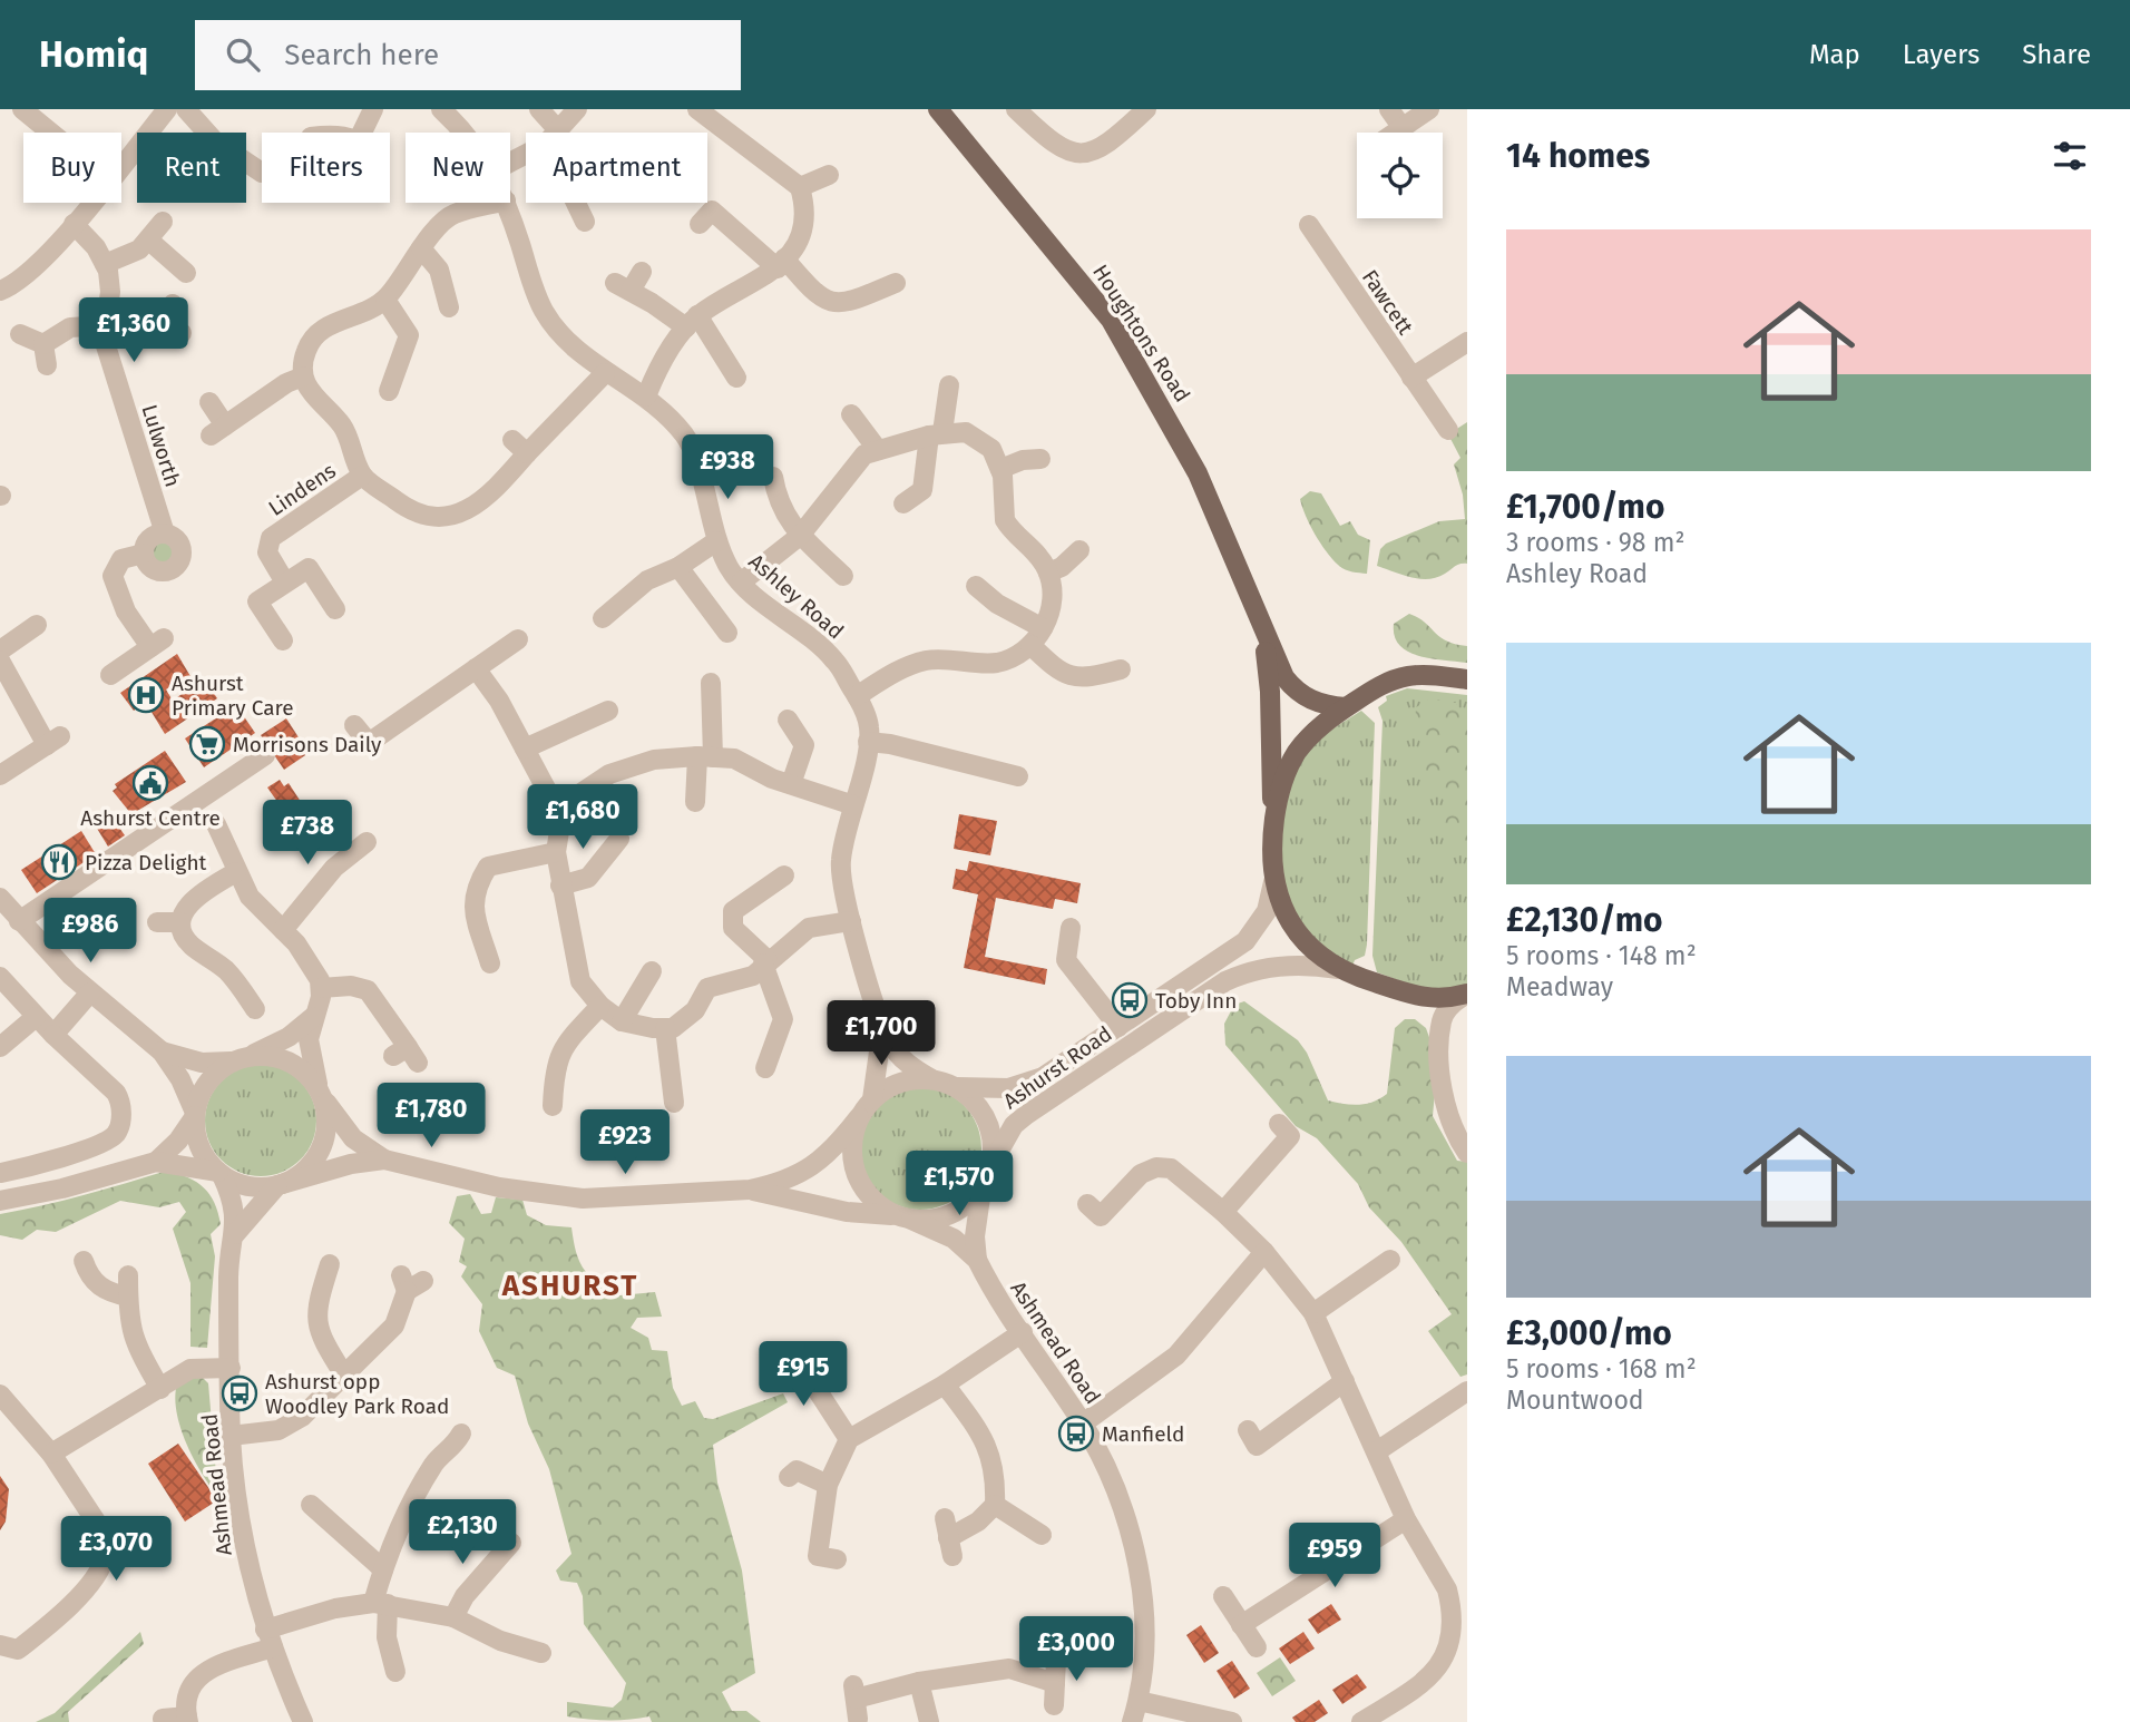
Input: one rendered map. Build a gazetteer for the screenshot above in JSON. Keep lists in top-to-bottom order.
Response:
{
  "streets": {
    "main road": ["Houghtons Road"],
    "street": [
      "Fawcett",
      "Lulworth",
      "Lindens",
      "Ashley Road",
      "Ashurst Road",
      "Ashmead Road"
    ]
  },
  "crossings": [
    ["Lindens", "Ashley Road"],
    ["Ashley Road", "Ashurst Road"],
    ["Ashley Road", "Ashmead Road"],
    ["Ashurst Road", "Ashmead Road"]
  ],
  "districts": ["ASHURST"],
  "places": {
    "hospital": ["Ashurst Primary Care"],
    "supermarket": ["Morrisons Daily"],
    "public building": ["Ashurst Centre"],
    "restaurant": ["Pizza Delight"],
    "bus stop": ["Toby Inn", "Ashurst opp Woodley Park Road", "Manfield"]
  },
  "page": {
    "header": "Homiq",
    "search": "Search here",
    "nav": ["Map", "Layers", "Share"],
    "heading": "14 homes",
    "chip": [
      "Buy",
      "Rent",
      "Filters",
      "New",
      "Apartment"
    ],
    "list": [
      {
        "name": "£1,700/mo",
        "note": "3 rooms · 98 m² · Ashley Road"
      },
      {
        "name": "£2,130/mo",
        "note": "5 rooms · 148 m² · Meadway"
      },
      {
        "name": "£3,000/mo",
        "note": "5 rooms · 168 m² · Mountwood"
      }
    ],
    "price": [
      "£1,360",
      "£938",
      "£1,680",
      "£738",
      "£986",
      "£1,700",
      "£1,780",
      "£923",
      "£1,570",
      "£915",
      "£2,130",
      "£3,070",
      "£959",
      "£3,000"
    ]
  }
}
